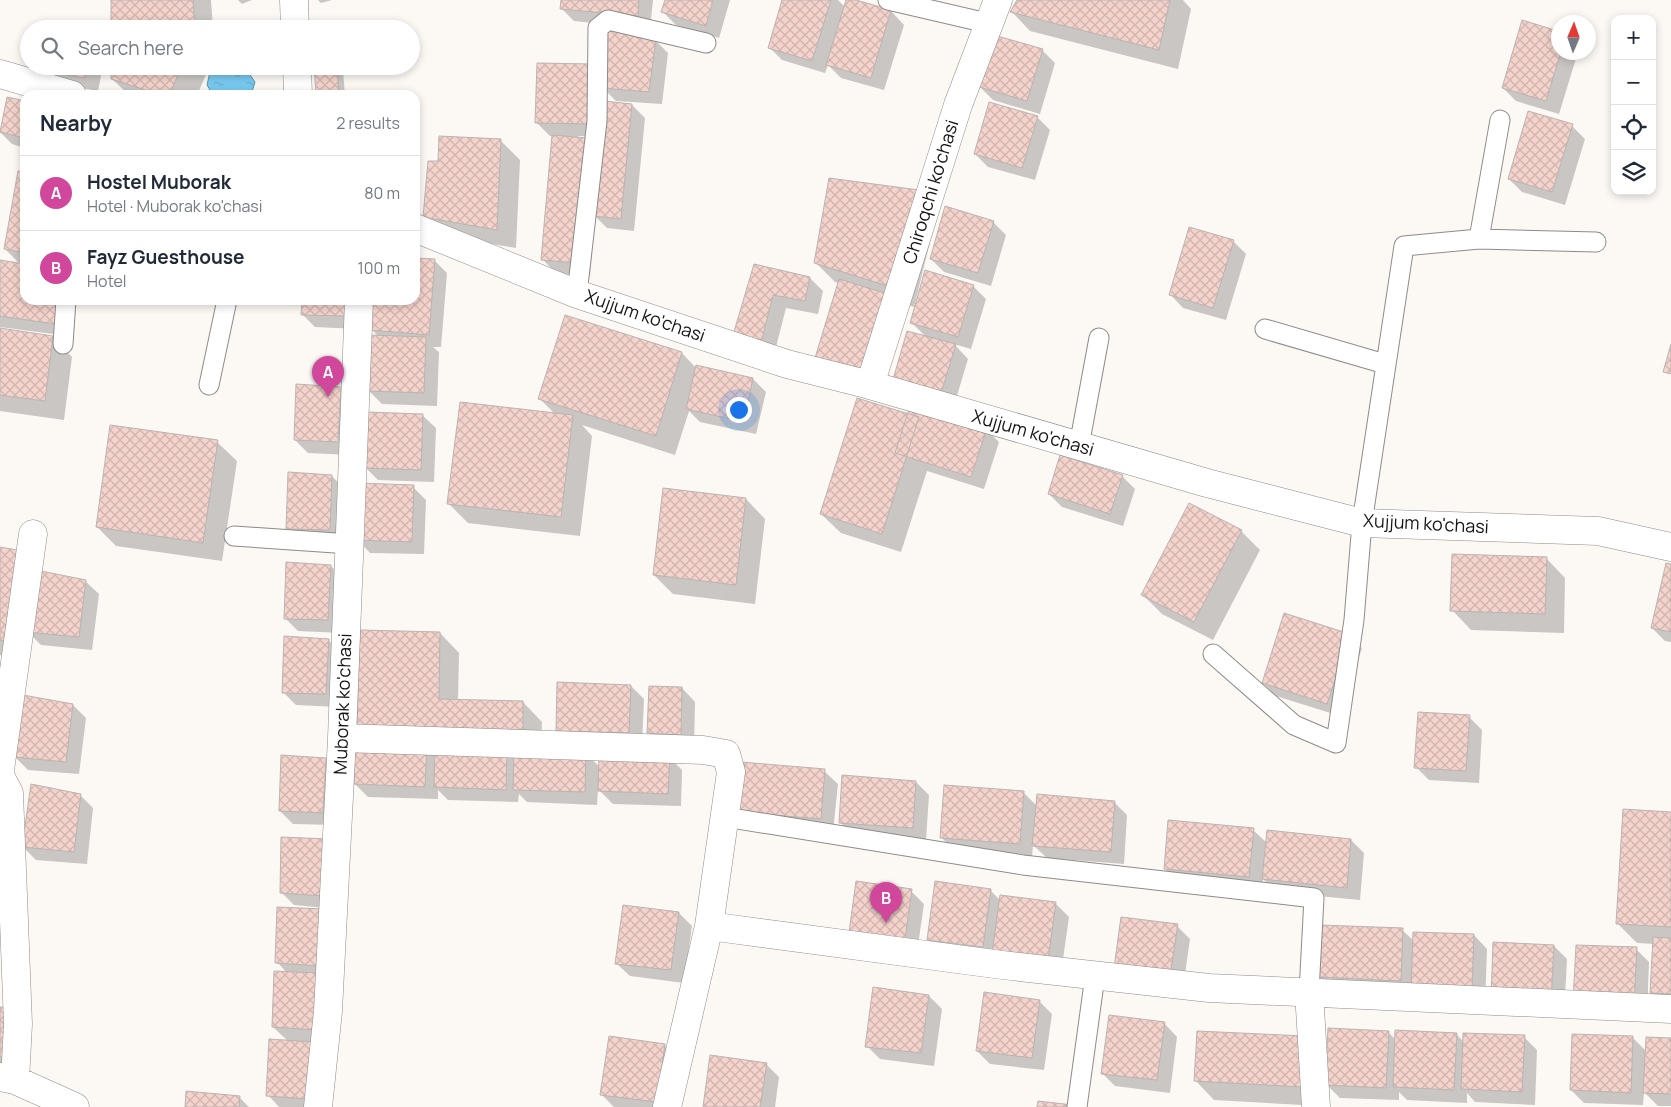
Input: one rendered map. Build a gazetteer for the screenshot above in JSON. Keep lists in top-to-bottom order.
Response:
{
  "streets": {
    "street": ["Chiroqchi ko'chasi", "Xujjum ko'chasi", "Muborak ko'chasi"]
  },
  "crossings": [
    ["Chiroqchi ko'chasi", "Xujjum ko'chasi"]
  ],
  "north": "top",
  "page": {
    "map_buttons": ["+", "−"],
    "search": "Search here",
    "heading": ["Nearby", "2 results"],
    "list": [
      {
        "mark": "A",
        "name": "Hostel Muborak",
        "note": "Hotel · Muborak ko'chasi",
        "value": "80 m"
      },
      {
        "mark": "B",
        "name": "Fayz Guesthouse",
        "note": "Hotel",
        "value": "100 m"
      }
    ],
    "pins": ["A", "B"]
  }
}
